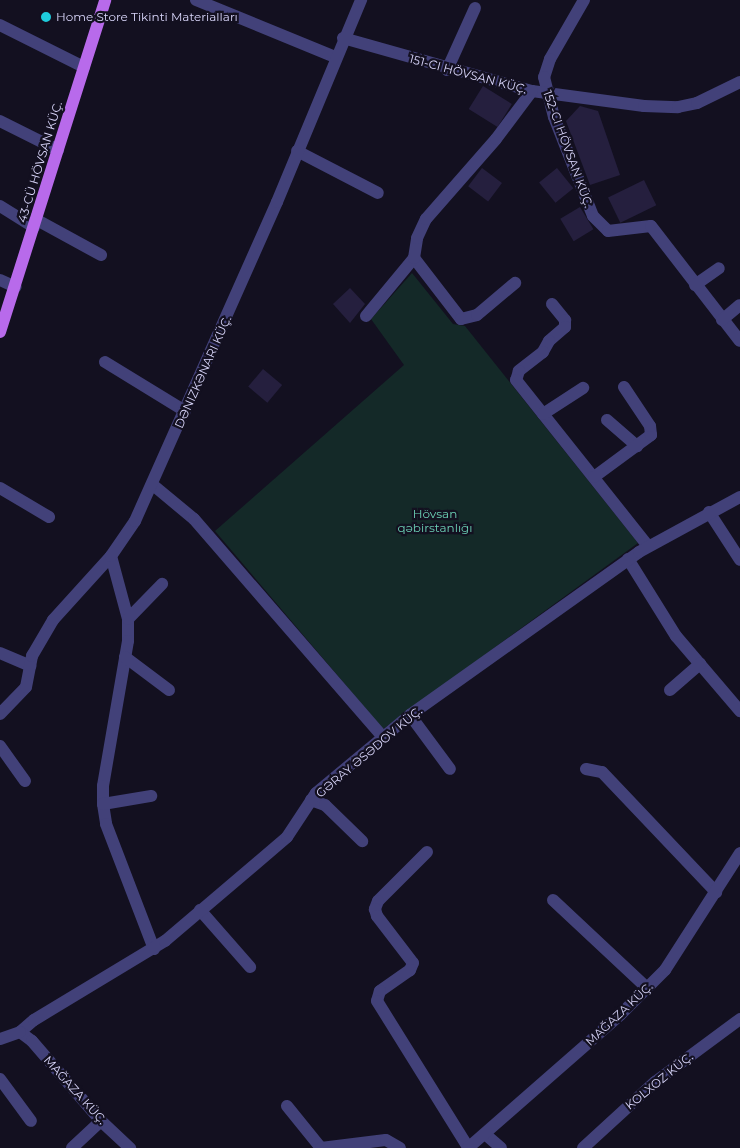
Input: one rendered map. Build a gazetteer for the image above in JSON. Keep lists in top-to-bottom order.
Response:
{
  "streets": {
    "main road": ["43-CÜ HÖVSAN KÜÇ."],
    "street": [
      "151-CI HÖVSAN KÜÇ.",
      "152-CI HÖVSAN KÜÇ.",
      "GƏRAY ƏSƏDOV KÜÇ.",
      "MAĞAZA KÜÇ.",
      "KOLXOZ KÜÇ."
    ]
  },
  "crossings": [
    ["151-CI HÖVSAN KÜÇ.", "152-CI HÖVSAN KÜÇ."],
    ["GƏRAY ƏSƏDOV KÜÇ.", "MAĞAZA KÜÇ."]
  ],
  "parks": ["Hövsan qəbirstanlığı"],
  "places": ["Home Store Tikinti Materialları"]
}
